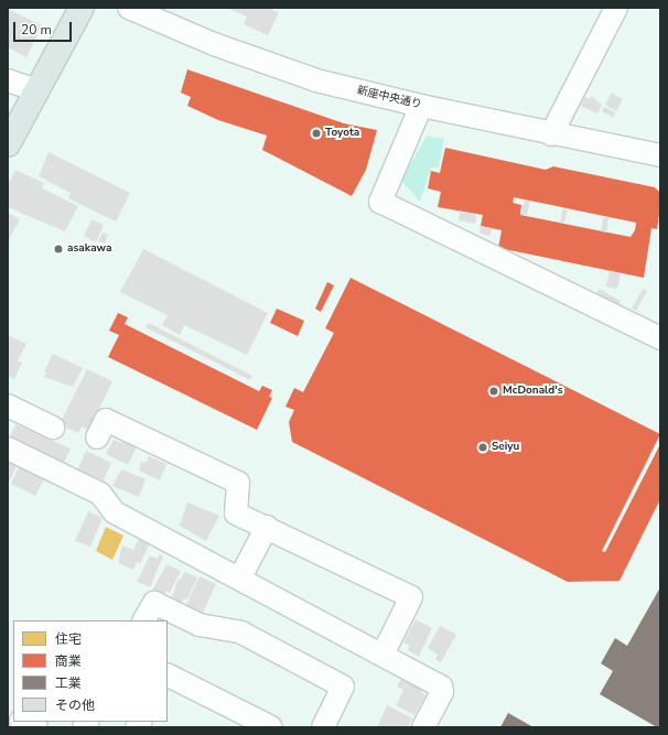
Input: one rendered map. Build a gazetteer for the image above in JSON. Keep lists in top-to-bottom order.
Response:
{
  "streets": {
    "street": ["新座中央通り"]
  },
  "places": [
    "Toyota",
    "asakawa",
    "McDonald's",
    "Seiyu"
  ],
  "legend": [
    "住宅",
    "商業",
    "工業",
    "その他"
  ],
  "scale_bar": "20 m"
}
